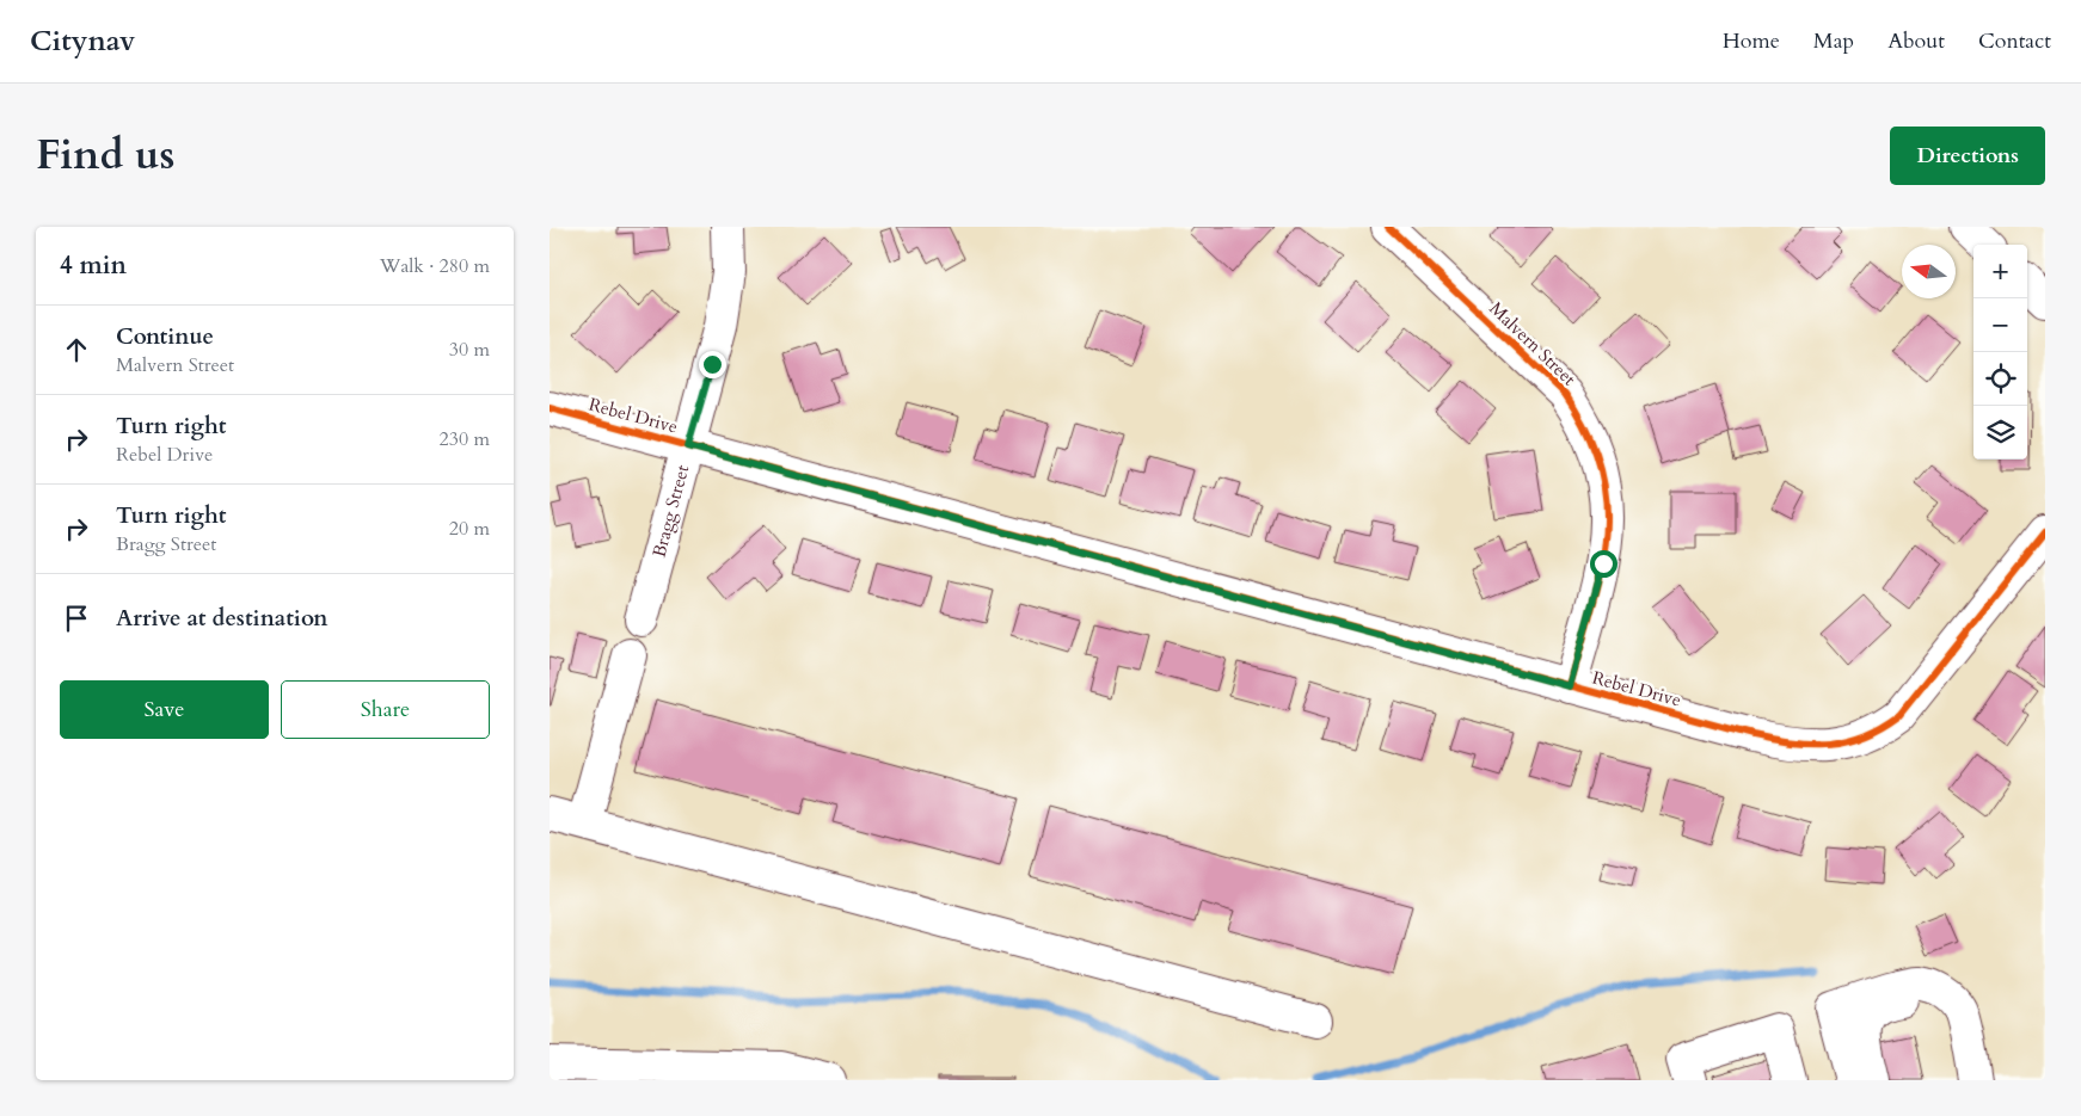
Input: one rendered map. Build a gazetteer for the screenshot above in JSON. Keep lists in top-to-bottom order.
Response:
{
  "streets": {
    "street": ["Malvern Street", "Rebel Drive", "Bragg Street"]
  },
  "crossings": [
    ["Malvern Street", "Rebel Drive"],
    ["Rebel Drive", "Bragg Street"]
  ],
  "north": "left",
  "page": {
    "header": "Citynav",
    "nav": [
      "Home",
      "Map",
      "About",
      "Contact"
    ],
    "title": "Find us",
    "buttons": [
      "Directions",
      ["Save", "Share"]
    ],
    "heading": ["4 min", "Walk · 280 m"],
    "map_buttons": ["+", "−"],
    "list": [
      ["Continue", "Malvern Street", "30 m"],
      ["Turn right", "Rebel Drive", "230 m"],
      ["Turn right", "Bragg Street", "20 m"],
      "Arrive at destination"
    ]
  }
}
